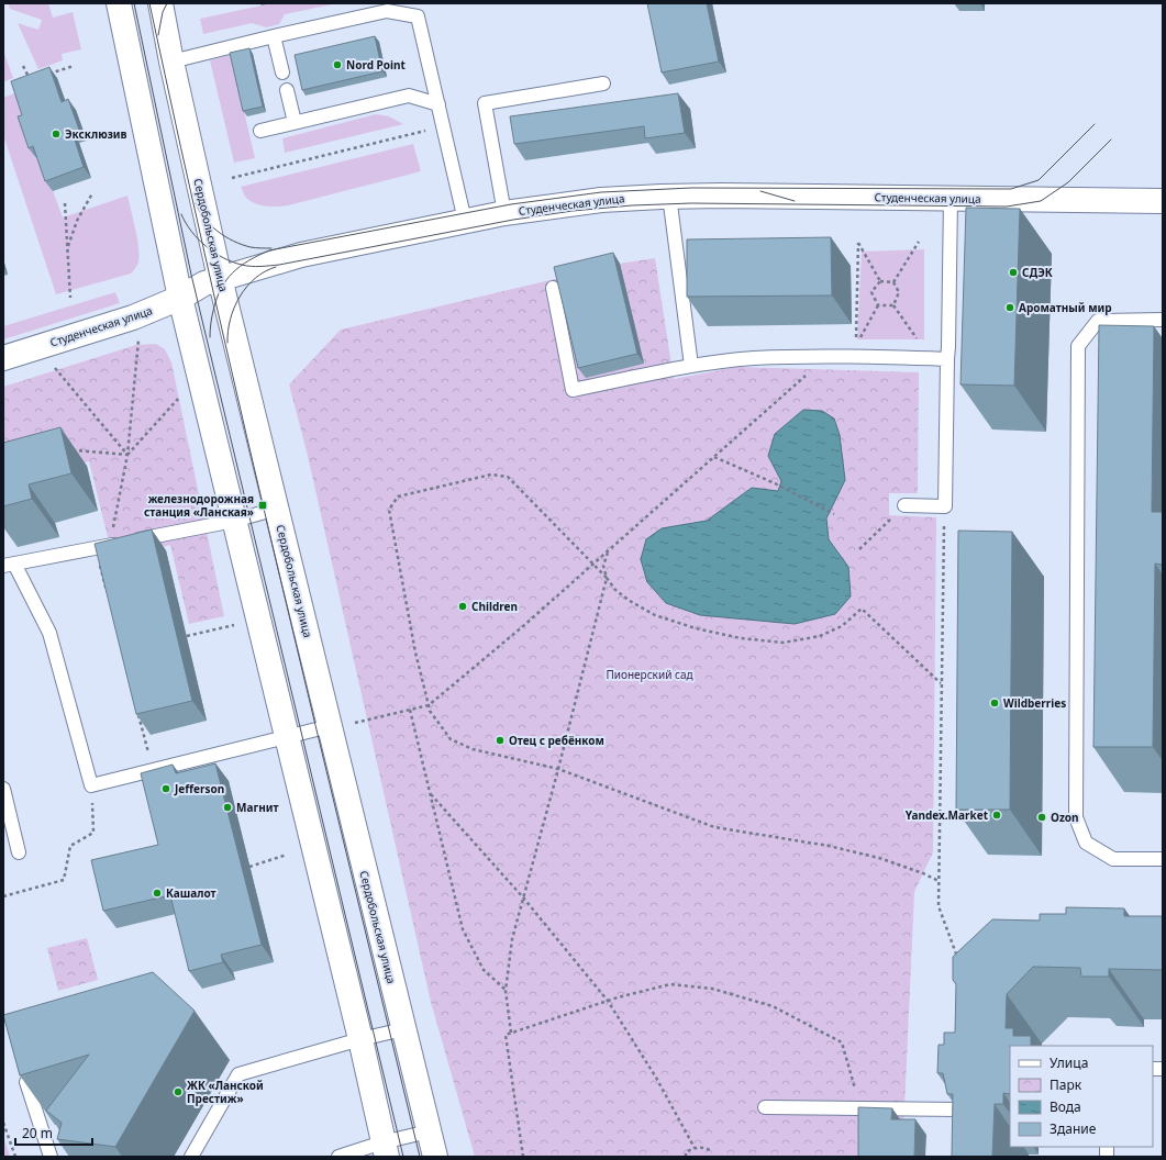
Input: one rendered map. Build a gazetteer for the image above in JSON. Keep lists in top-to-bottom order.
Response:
{
  "streets": {
    "main road": ["Студенческая улица", "Сердобольская улица"]
  },
  "crossings": [
    ["Студенческая улица", "Сердобольская улица"]
  ],
  "parks": ["Пионерский сад"],
  "places": {
    "other": [
      "Nord Point",
      "Эксклюзив",
      "СДЭК",
      "Ароматный мир",
      "Children",
      "Wildberries",
      "Отец с ребёнком",
      "Jefferson",
      "Магнит",
      "Yandex.Market",
      "Ozon",
      "Кашалот",
      "ЖК «Ланской Престиж»"
    ],
    "transit": ["железнодорожная станция «Ланская»"]
  },
  "legend": [
    "Улица",
    "Парк",
    "Вода",
    "Здание"
  ],
  "scale_bar": "20 m"
}
